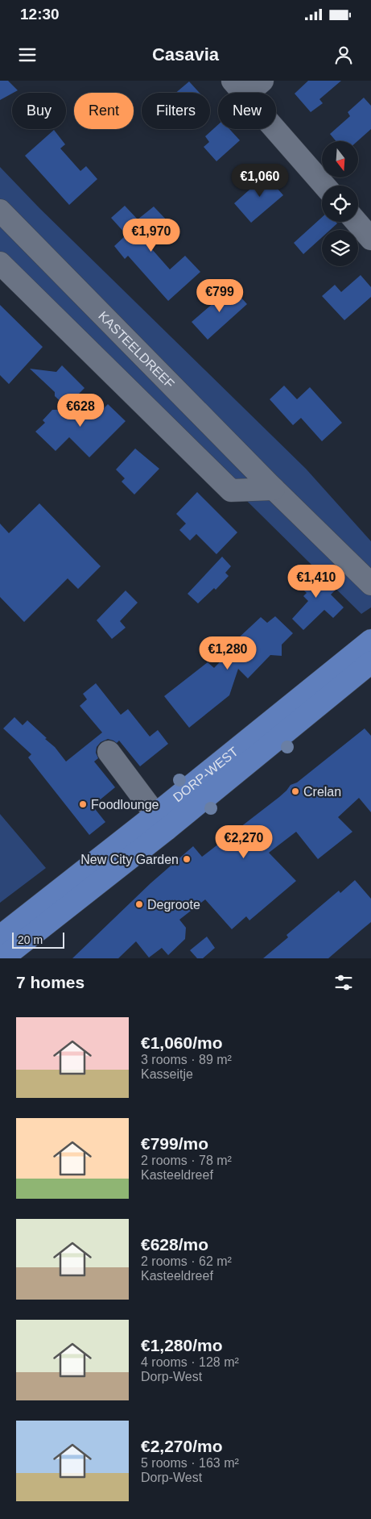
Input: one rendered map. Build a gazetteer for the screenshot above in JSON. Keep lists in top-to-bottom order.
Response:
{
  "streets": {
    "main road": ["DORP-WEST"],
    "street": ["KASTEELDREEF"]
  },
  "places": [
    "Crelan",
    "Foodlounge",
    "New City Garden",
    "Degroote"
  ],
  "scale_bar": "20 m",
  "north": "bottom",
  "page": {
    "status": "12:30",
    "header": "Casavia",
    "chip": [
      "Buy",
      "Rent",
      "Filters",
      "New"
    ],
    "price": [
      "€1,060",
      "€1,970",
      "€799",
      "€628",
      "€1,410",
      "€1,280",
      "€2,270"
    ],
    "scale": "20 m",
    "heading": "7 homes",
    "list": [
      {
        "name": "€1,060/mo",
        "note": "3 rooms · 89 m² · Kasseitje"
      },
      {
        "name": "€799/mo",
        "note": "2 rooms · 78 m² · Kasteeldreef"
      },
      {
        "name": "€628/mo",
        "note": "2 rooms · 62 m² · Kasteeldreef"
      },
      {
        "name": "€1,280/mo",
        "note": "4 rooms · 128 m² · Dorp-West"
      },
      {
        "name": "€2,270/mo",
        "note": "5 rooms · 163 m² · Dorp-West"
      }
    ]
  }
}
